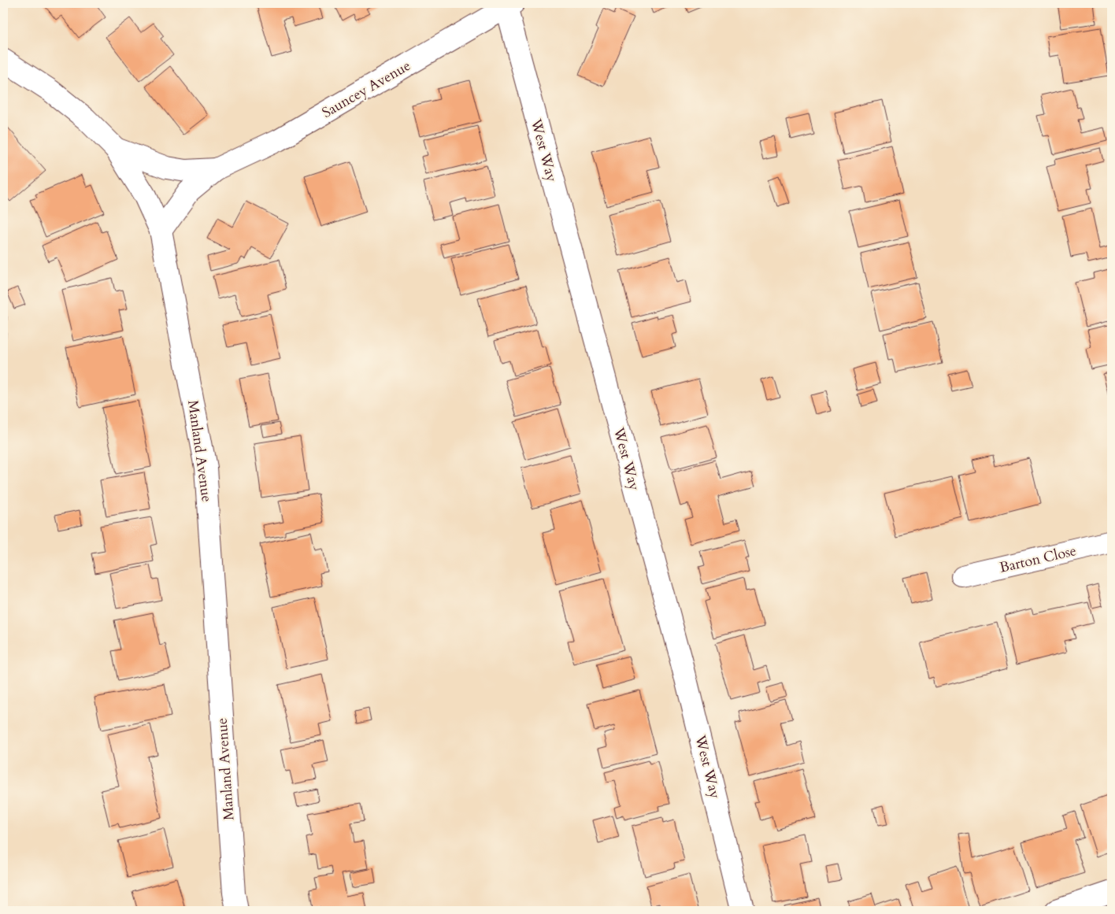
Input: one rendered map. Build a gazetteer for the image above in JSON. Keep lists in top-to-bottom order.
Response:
{
  "streets": {
    "street": [
      "Sauncey Avenue",
      "West Way",
      "Manland Avenue",
      "Barton Close"
    ]
  },
  "crossings": [
    ["Sauncey Avenue", "West Way"],
    ["Sauncey Avenue", "Manland Avenue"]
  ]
}
